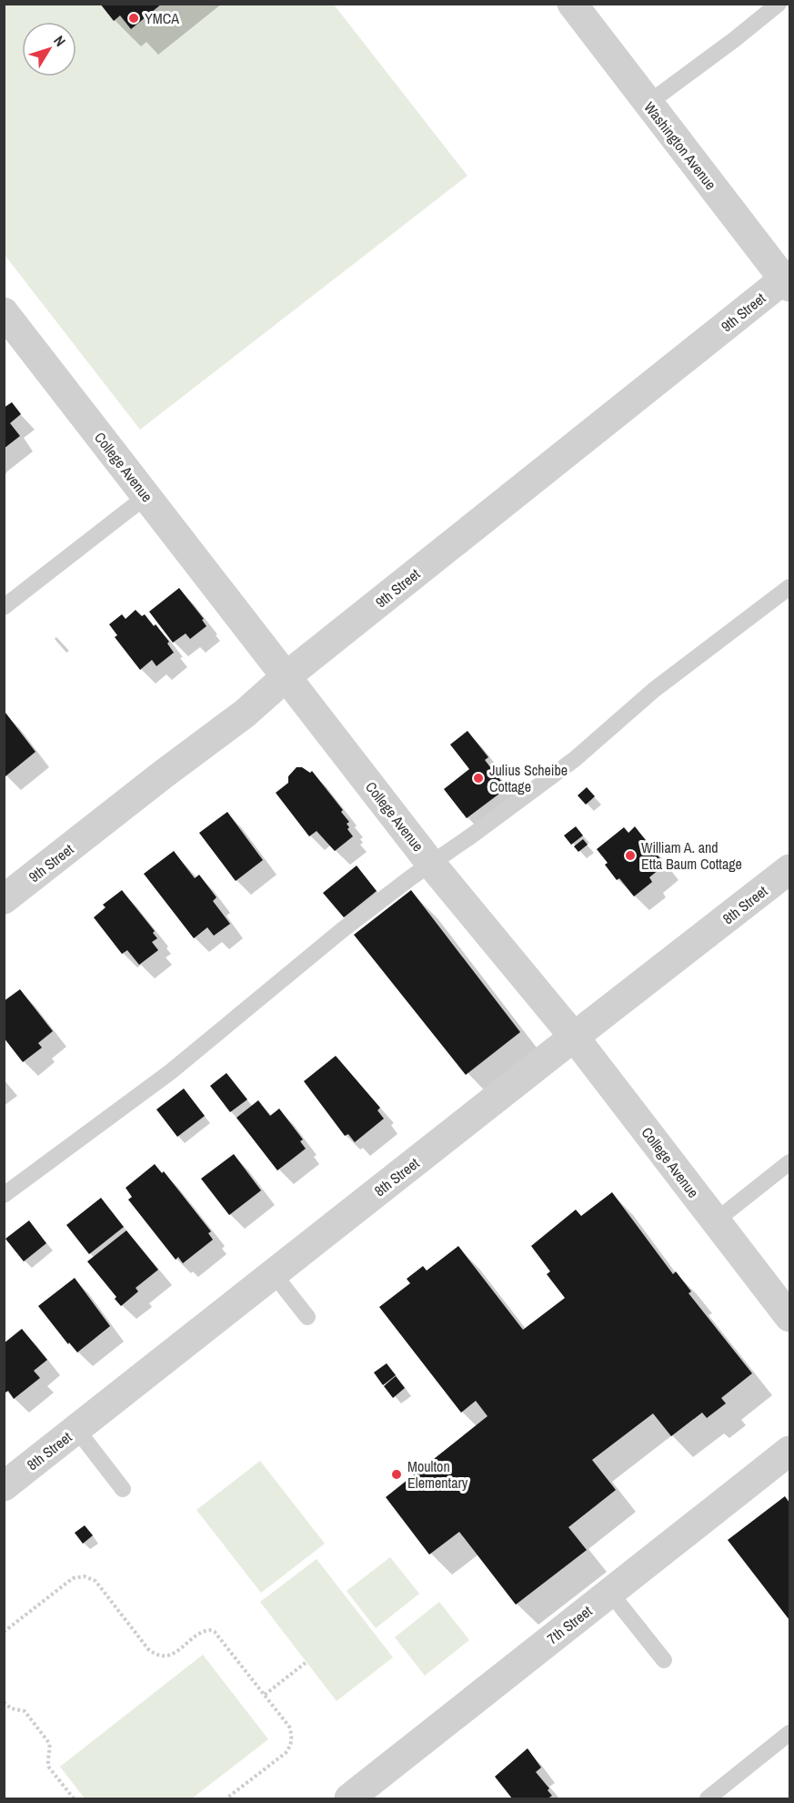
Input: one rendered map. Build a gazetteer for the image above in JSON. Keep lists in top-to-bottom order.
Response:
{
  "streets": {
    "street": [
      "Washington Avenue",
      "9th Street",
      "College Avenue",
      "8th Street",
      "7th Street"
    ]
  },
  "crossings": [
    ["Washington Avenue", "9th Street"],
    ["9th Street", "College Avenue"],
    ["College Avenue", "8th Street"]
  ],
  "places": [
    "YMCA",
    "Julius Scheibe Cottage",
    "William A. and Etta Baum Cottage",
    "Moulton Elementary"
  ],
  "north": "top right"
}
